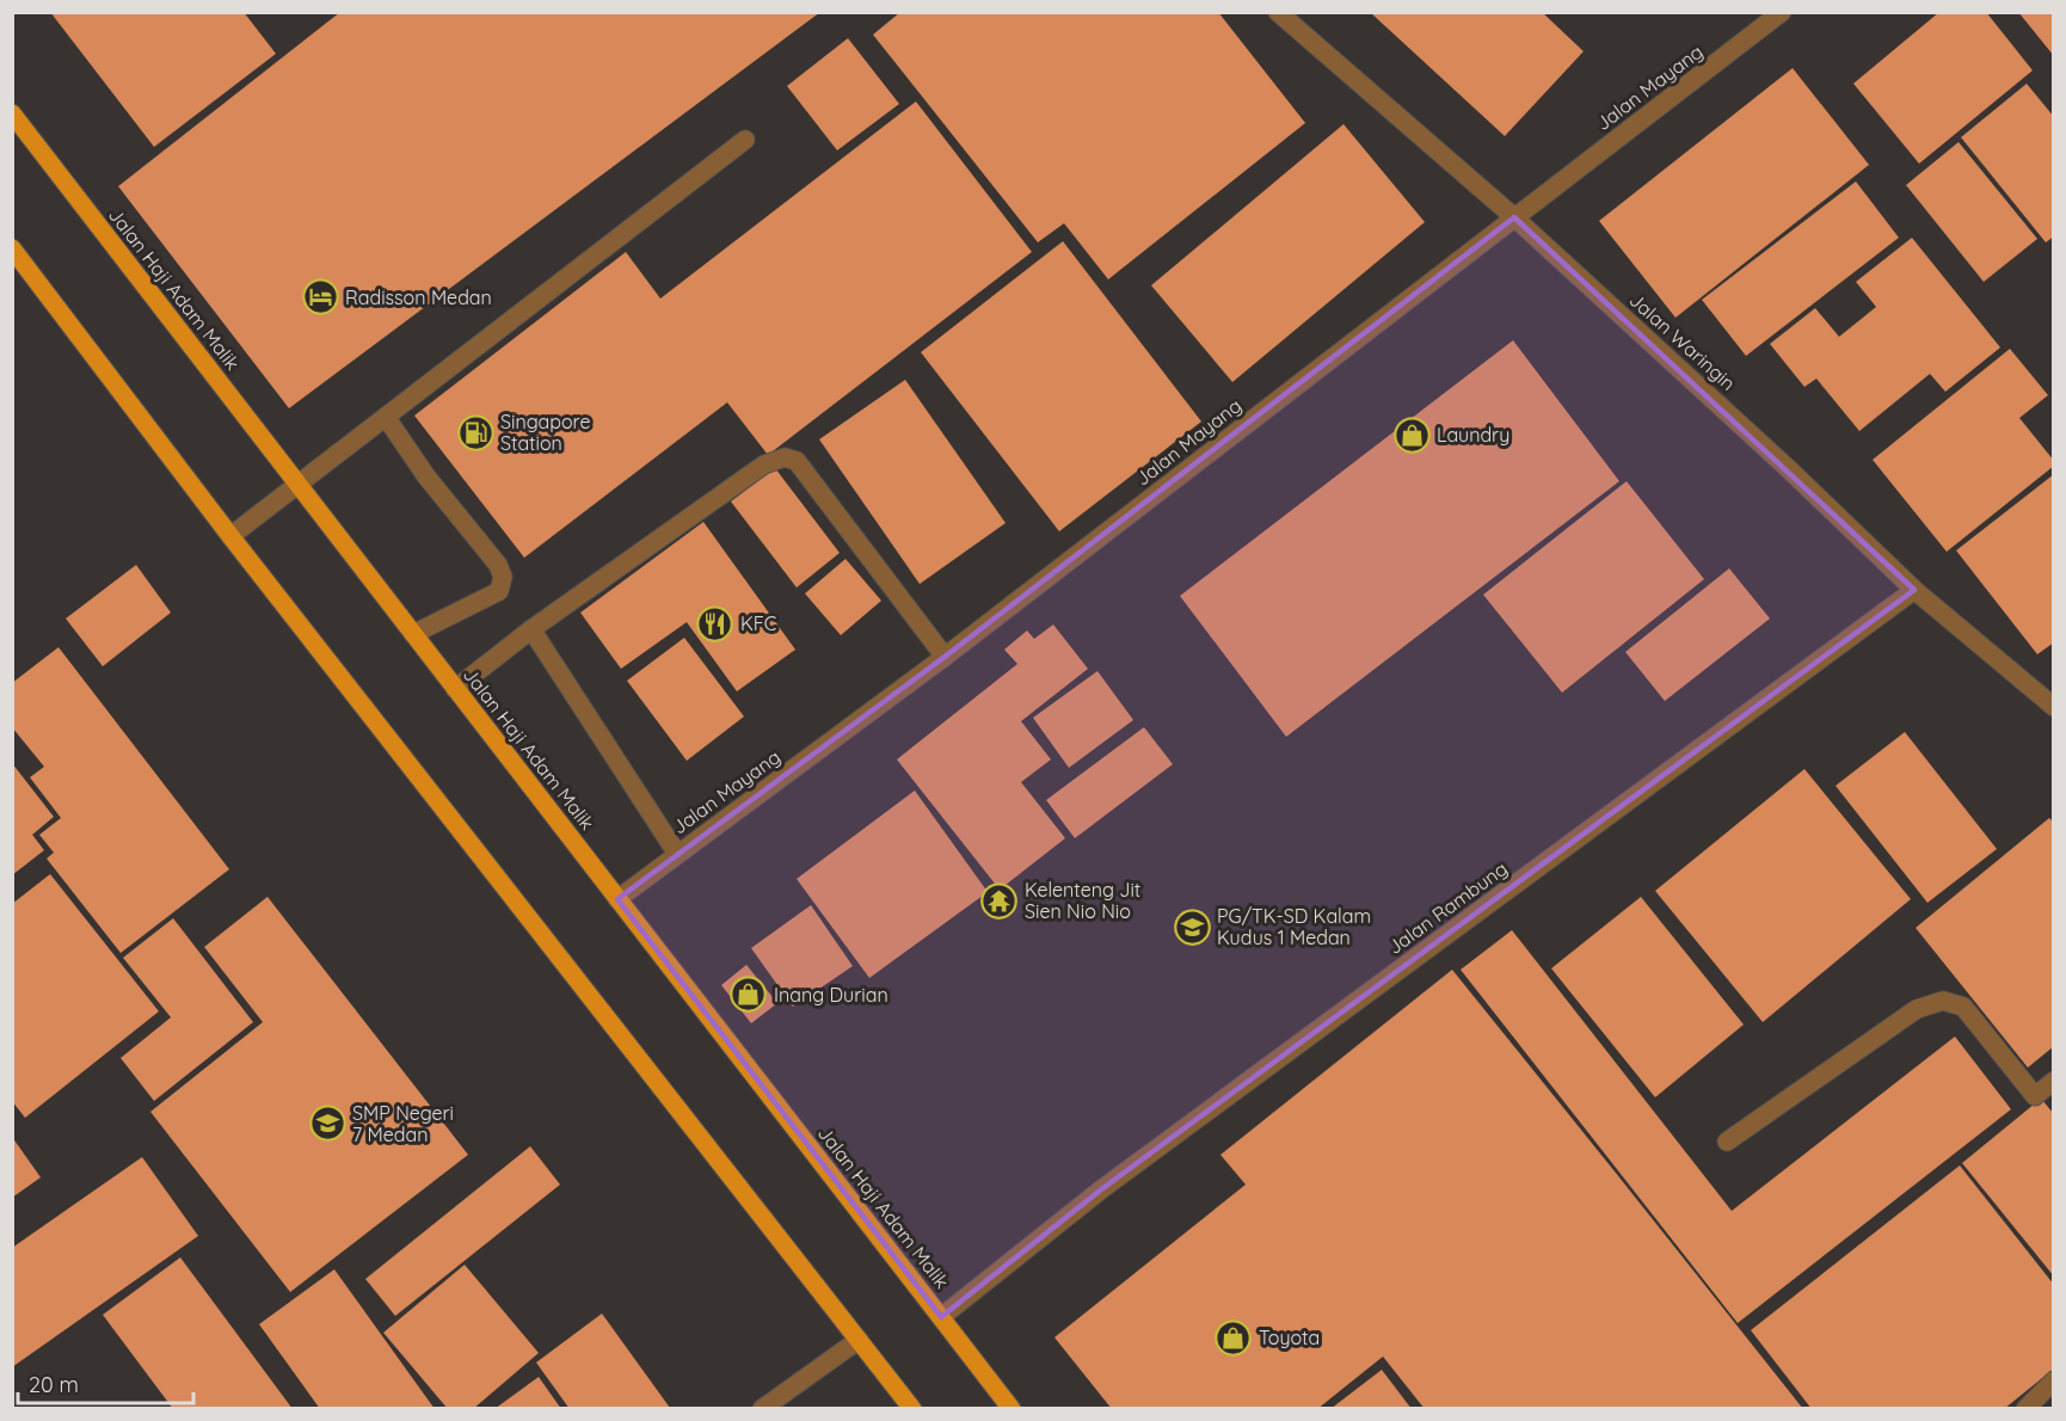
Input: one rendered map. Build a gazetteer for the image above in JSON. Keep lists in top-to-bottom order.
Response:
{
  "streets": {
    "main road": ["Jalan Haji Adam Malik"],
    "street": ["Jalan Mayang", "Jalan Waringin", "Jalan Rambung"]
  },
  "crossings": [
    ["Jalan Mayang", "Jalan Haji Adam Malik"],
    ["Jalan Mayang", "Jalan Waringin"],
    ["Jalan Haji Adam Malik", "Jalan Rambung"],
    ["Jalan Waringin", "Jalan Rambung"]
  ],
  "places": {
    "hotel": ["Radisson Medan"],
    "fuel station": ["Singapore Station"],
    "shop": ["Laundry", "Inang Durian", "Toyota"],
    "restaurant": ["KFC"],
    "temple": ["Kelenteng Jit Sien Nio Nio"],
    "school or university": ["PG/TK-SD Kalam Kudus 1 Medan", "SMP Negeri 7 Medan"]
  },
  "scale_bar": "20 m"
}
